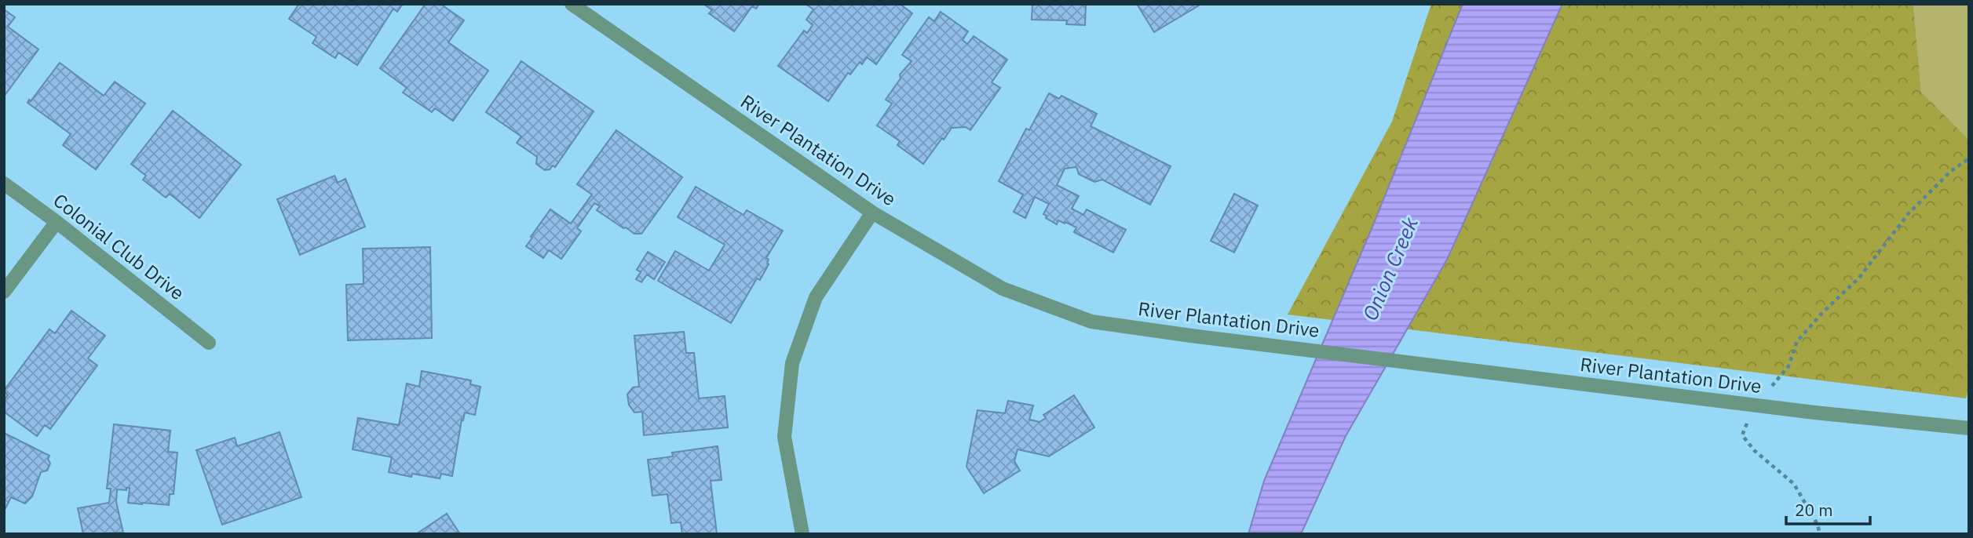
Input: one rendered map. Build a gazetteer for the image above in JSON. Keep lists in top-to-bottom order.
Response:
{
  "streets": {
    "street": ["River Plantation Drive", "Colonial Club Drive"]
  },
  "water": ["Onion Creek"],
  "scale_bar": "20 m"
}
